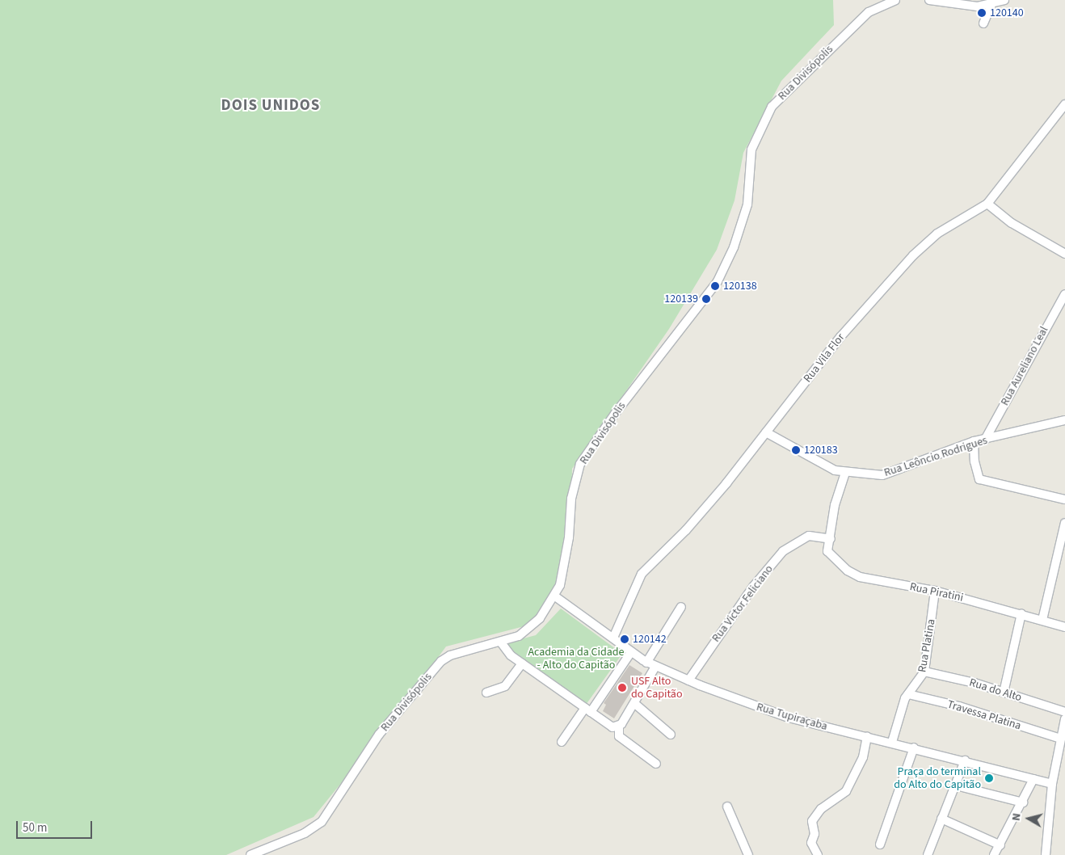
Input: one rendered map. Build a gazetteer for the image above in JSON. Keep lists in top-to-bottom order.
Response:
{
  "streets": {
    "street": [
      "Rua Divisópolis",
      "Rua Vila Flor",
      "Rua Aureliano Leal",
      "Rua Leôncio Rodrigues",
      "Rua Piratini",
      "Rua Victor Feliciano",
      "Rua Platina",
      "Rua do Alto",
      "Travessa Platina",
      "Rua Tupiraçaba"
    ]
  },
  "crossings": [
    ["Rua Divisópolis", "Rua Tupiraçaba"],
    ["Rua Vila Flor", "Rua Leôncio Rodrigues"],
    ["Rua Vila Flor", "Rua Tupiraçaba"],
    ["Rua Aureliano Leal", "Rua Leôncio Rodrigues"],
    ["Rua Piratini", "Rua Victor Feliciano"],
    ["Rua Piratini", "Rua Platina"],
    ["Rua Victor Feliciano", "Rua Tupiraçaba"],
    ["Rua Platina", "Rua do Alto"],
    ["Rua Platina", "Travessa Platina"],
    ["Rua Platina", "Rua Tupiraçaba"]
  ],
  "districts": ["DOIS UNIDOS"],
  "parks": ["Academia da Cidade - Alto do Capitão"],
  "places": [
    "120140",
    "120138",
    "120139",
    "120183",
    "120142",
    "USF Alto do Capitão",
    "Praça do terminal do Alto do Capitão"
  ],
  "scale_bar": "50 m",
  "north": "left"
}
